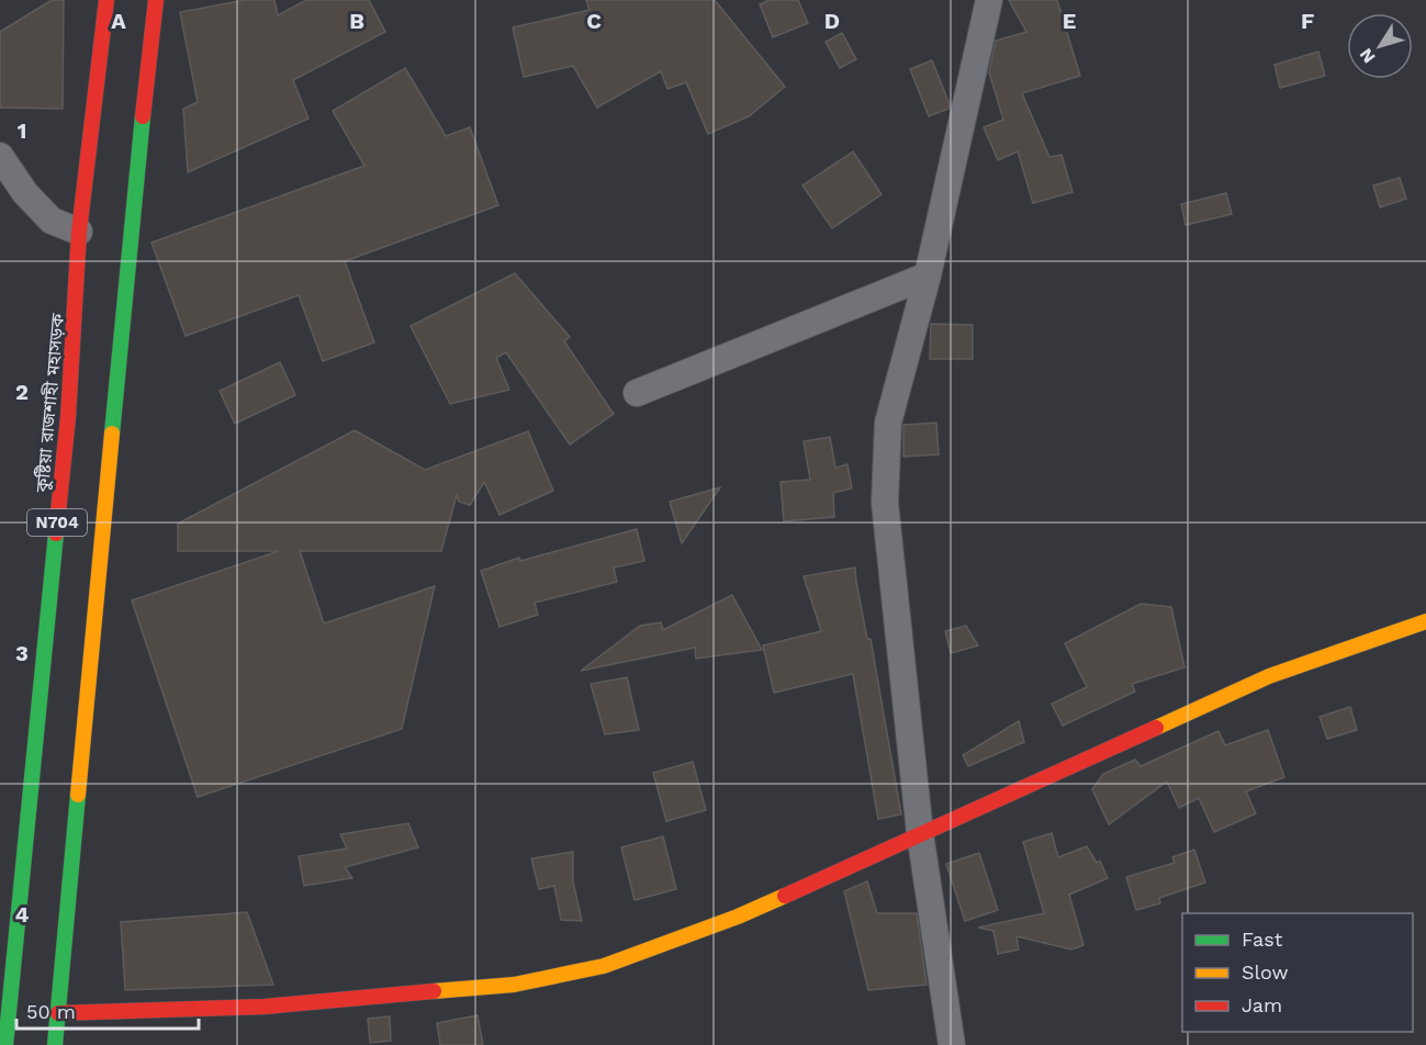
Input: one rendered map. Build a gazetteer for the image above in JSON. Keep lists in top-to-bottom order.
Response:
{
  "streets": {
    "main road": ["কুষ্টিয়া রাজশাহী মহাসড়ক", "N704"]
  },
  "legend": ["Fast", "Slow", "Jam"],
  "scale_bar": "50 m",
  "north": "bottom left",
  "grid": {
    "columns": [
      "A",
      "B",
      "C",
      "D",
      "E",
      "F"
    ],
    "rows": [
      "1",
      "2",
      "3",
      "4"
    ]
  }
}
